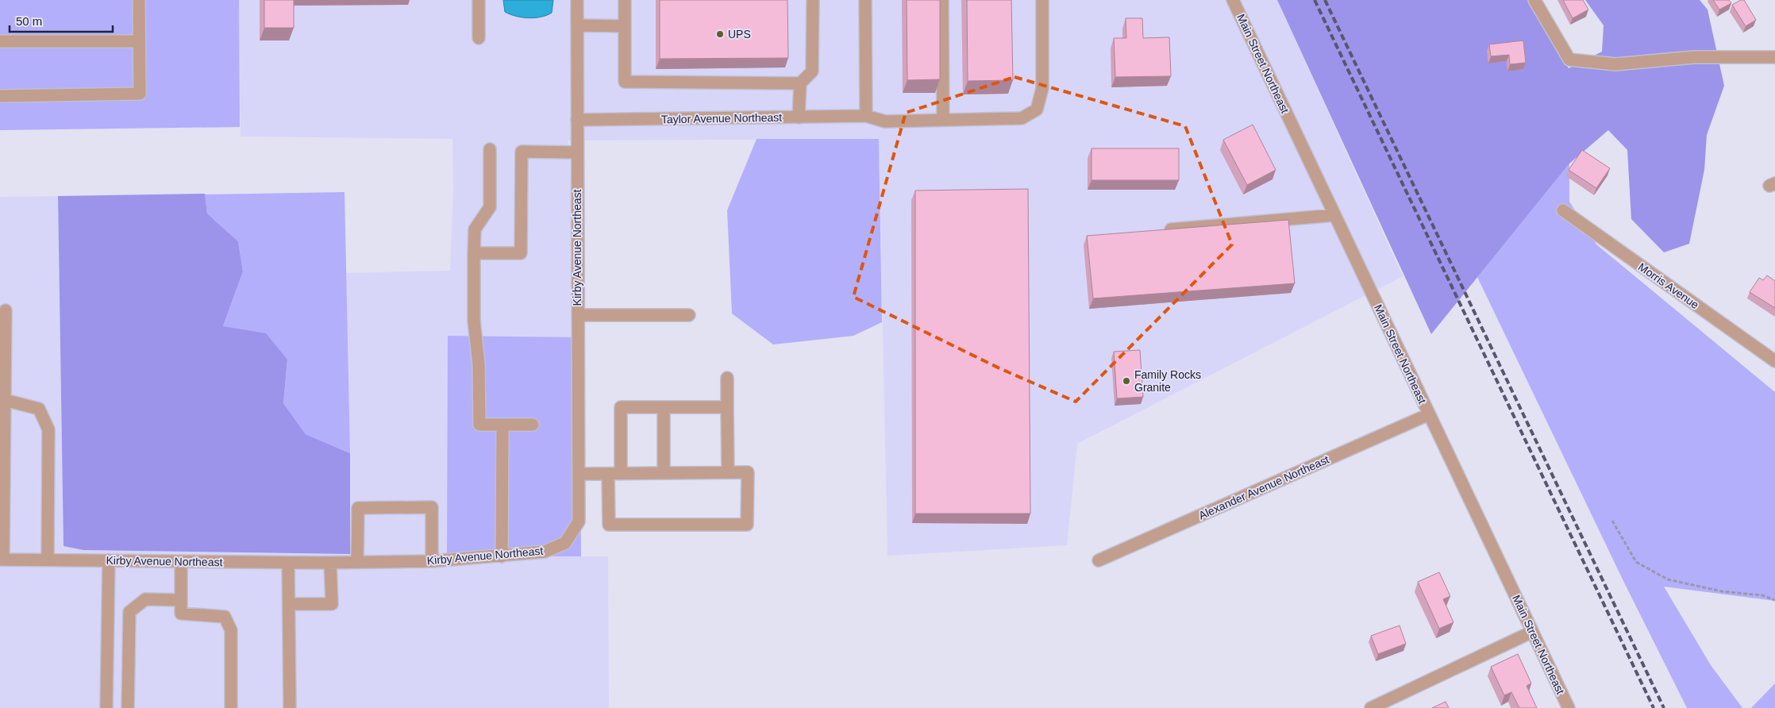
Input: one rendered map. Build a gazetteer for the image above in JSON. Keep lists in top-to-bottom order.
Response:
{
  "streets": {
    "street": [
      "Main Street Northeast",
      "Taylor Avenue Northeast",
      "Kirby Avenue Northeast",
      "Morris Avenue",
      "Alexander Avenue Northeast"
    ]
  },
  "crossings": [
    ["Main Street Northeast", "Alexander Avenue Northeast"],
    ["Taylor Avenue Northeast", "Kirby Avenue Northeast"]
  ],
  "places": ["UPS", "Family Rocks Granite"],
  "scale_bar": "50 m"
}
